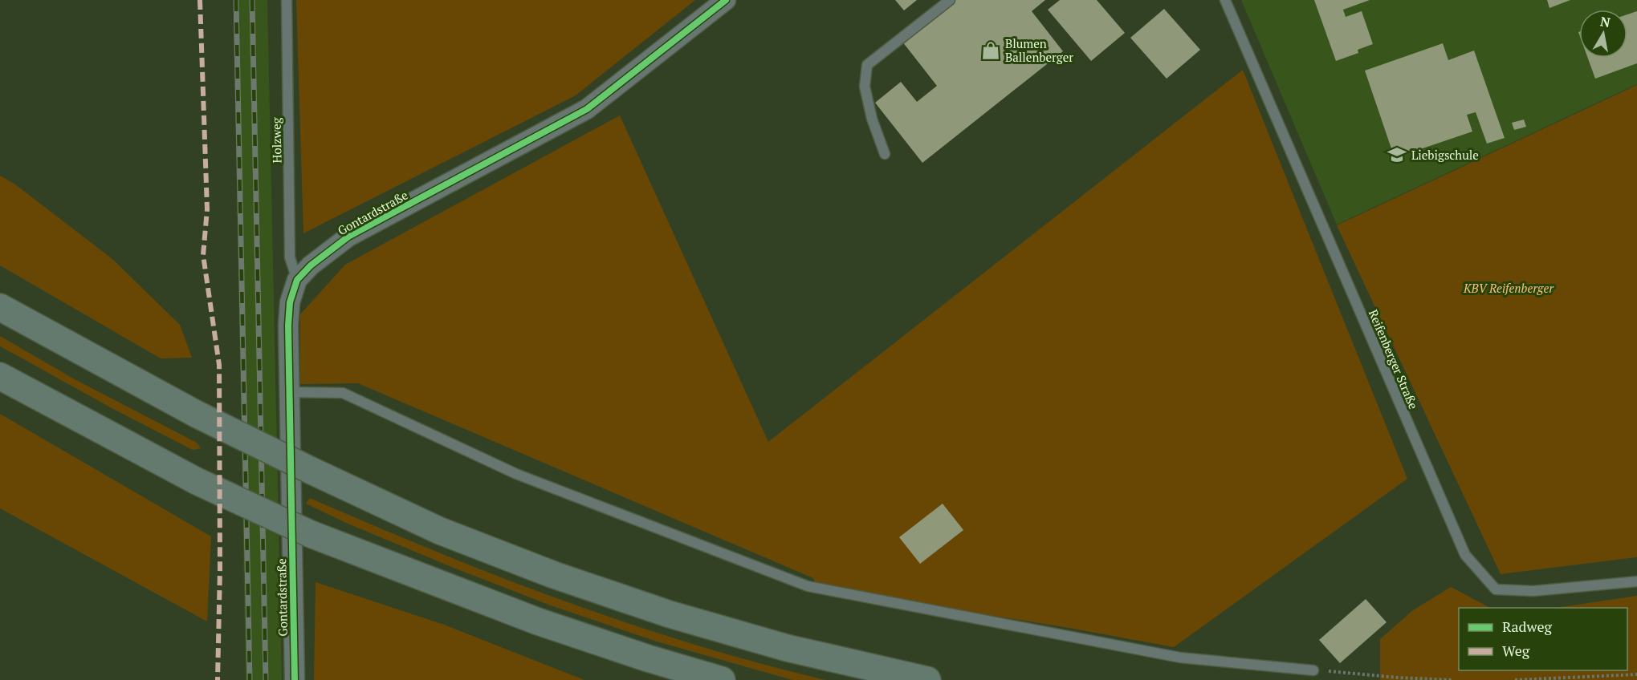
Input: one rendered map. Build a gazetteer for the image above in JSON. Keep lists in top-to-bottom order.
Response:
{
  "streets": {
    "street": ["Gontardstraße"],
    "lane": ["Holzweg", "Reifenberger Straße"]
  },
  "crossings": [
    ["Holzweg", "Gontardstraße"]
  ],
  "parks": ["KBV Reifenberger"],
  "places": {
    "shop": ["Blumen Ballenberger"],
    "school or university": ["Liebigschule"]
  },
  "legend": ["Radweg", "Weg"],
  "north": "top"
}
